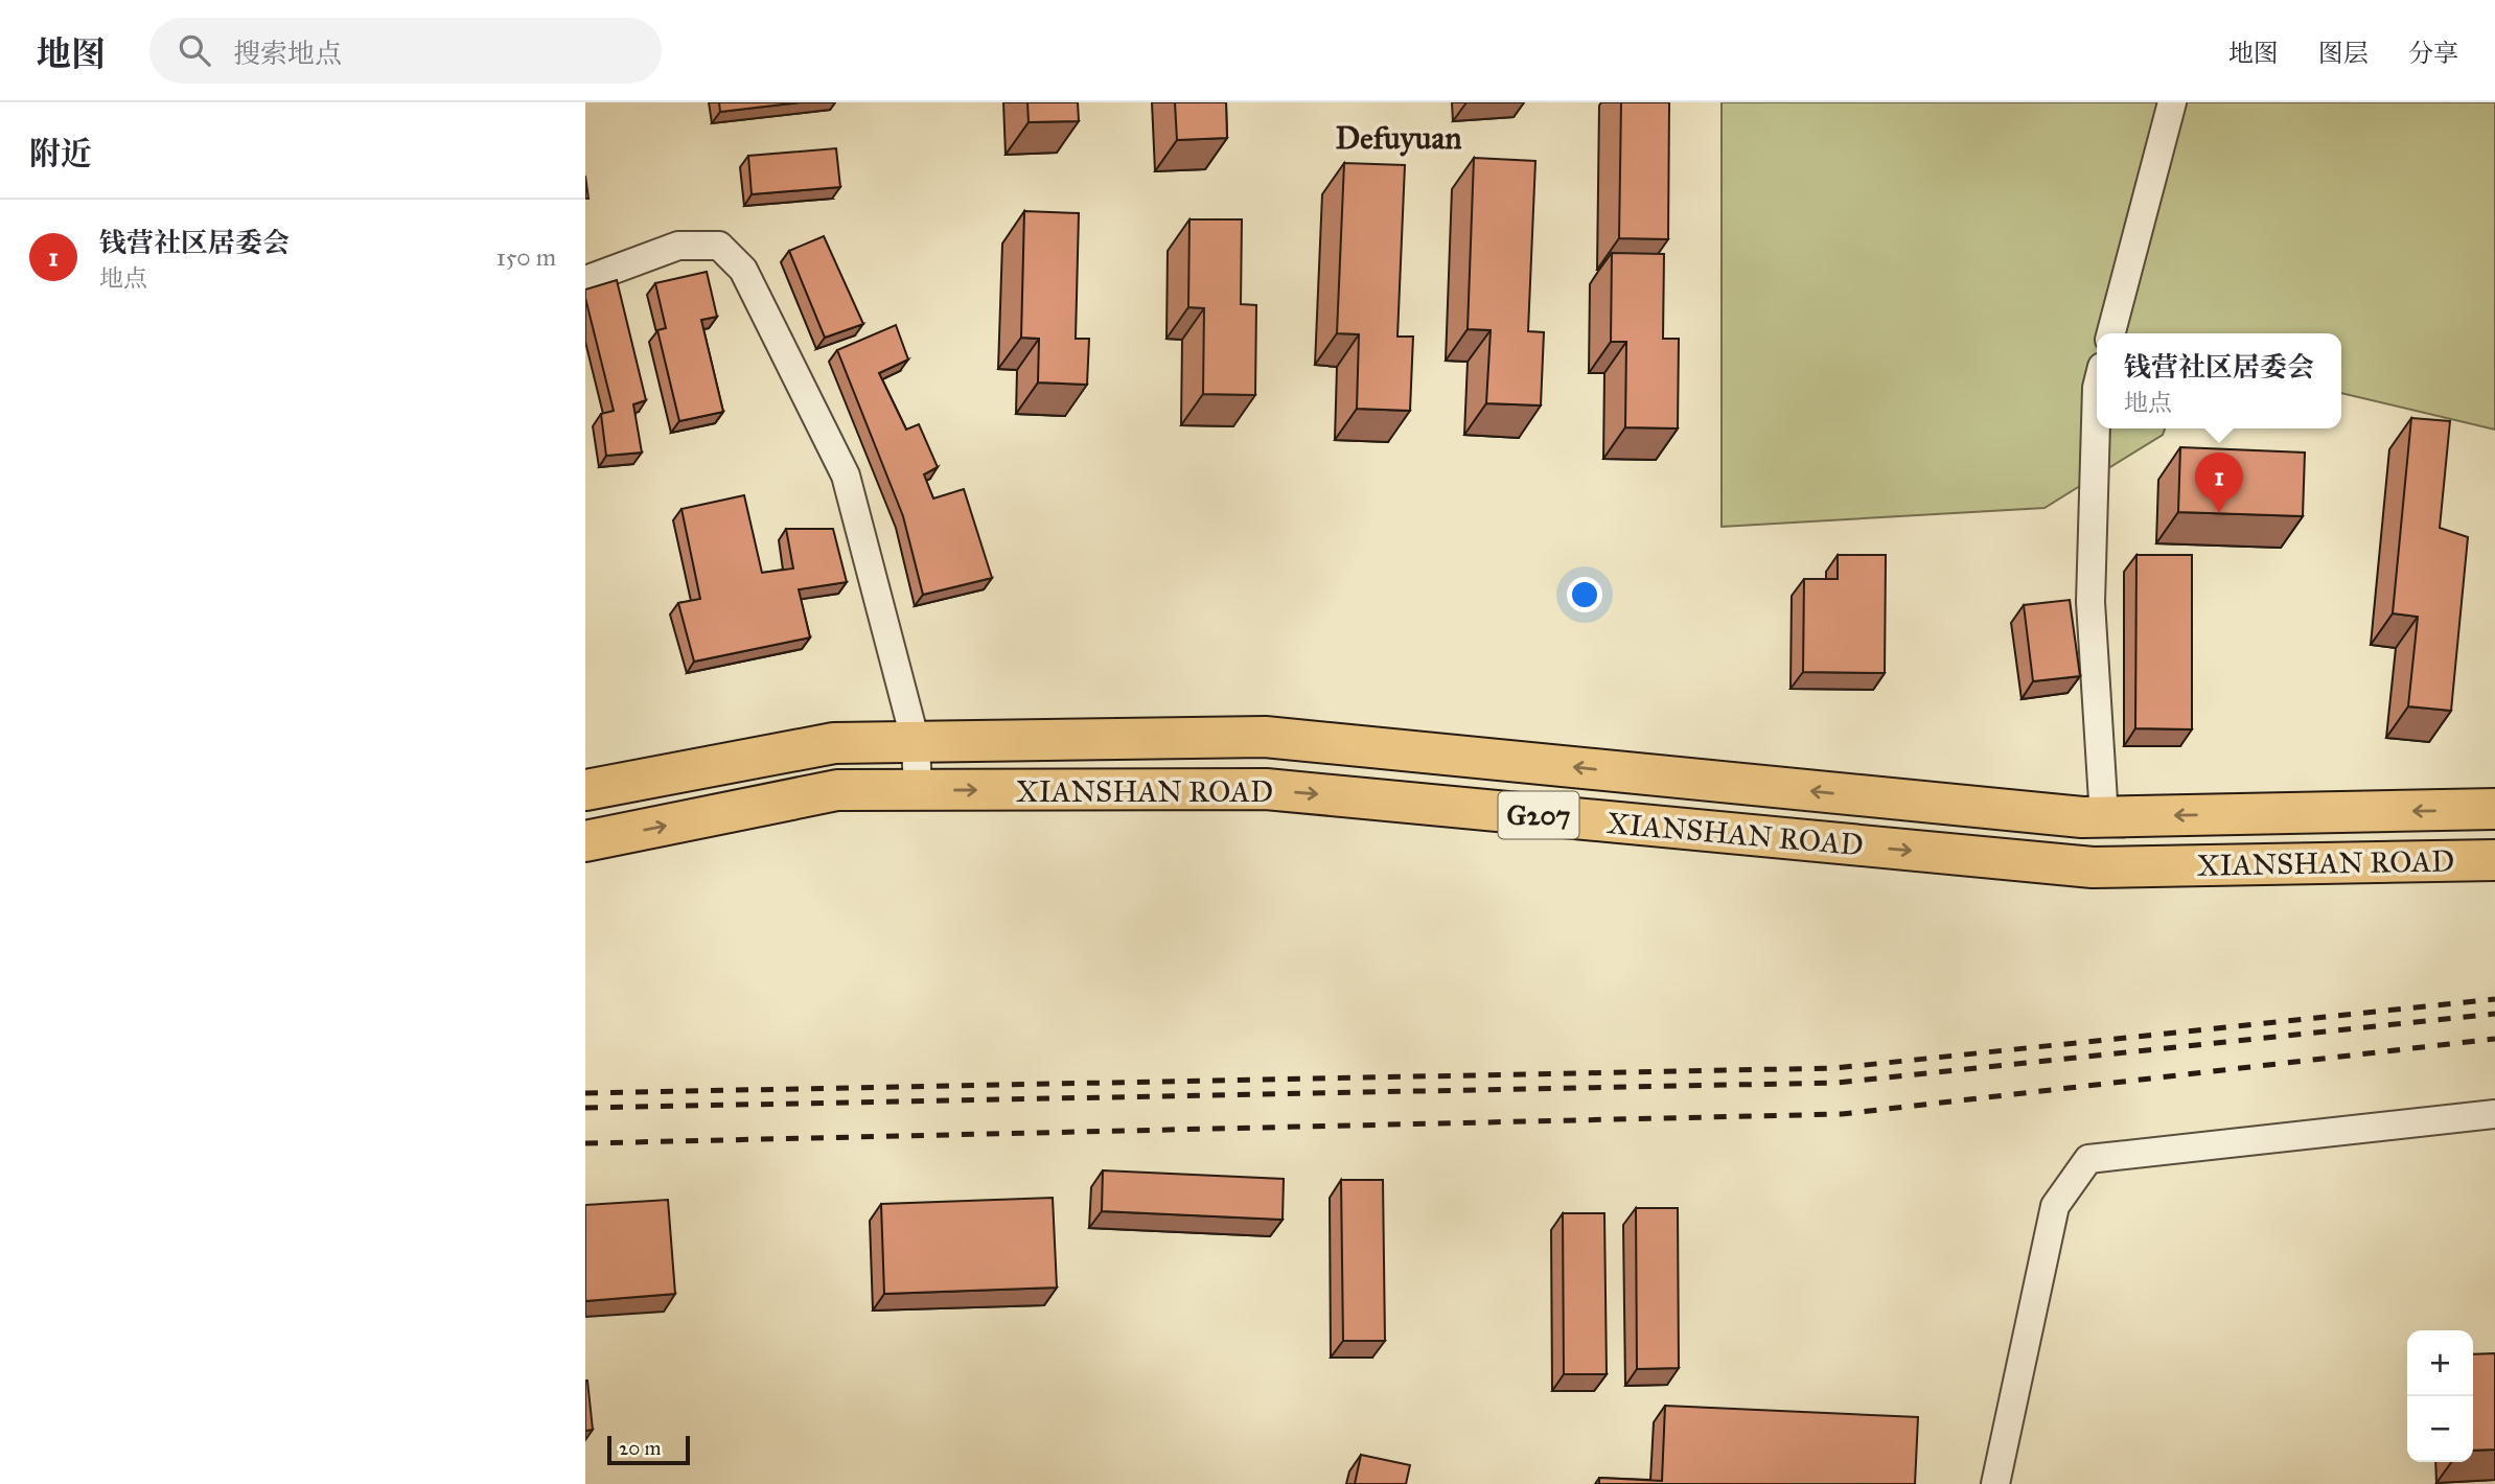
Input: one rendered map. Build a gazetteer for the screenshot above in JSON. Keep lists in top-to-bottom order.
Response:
{
  "streets": {
    "highway": ["XIANSHAN ROAD", "G207"]
  },
  "districts": ["Defuyuan"],
  "scale_bar": "20 m",
  "page": {
    "header": "地图",
    "search": "搜索地点",
    "nav": ["地图", "图层", "分享"],
    "heading": "附近",
    "list": [
      {
        "mark": "1",
        "name": "钱营社区居委会",
        "note": "地点",
        "value": "150 m"
      }
    ],
    "popup": ["钱营社区居委会", "地点"],
    "pins": "1",
    "map_buttons": ["+", "−"],
    "scale": "20 m"
  }
}
